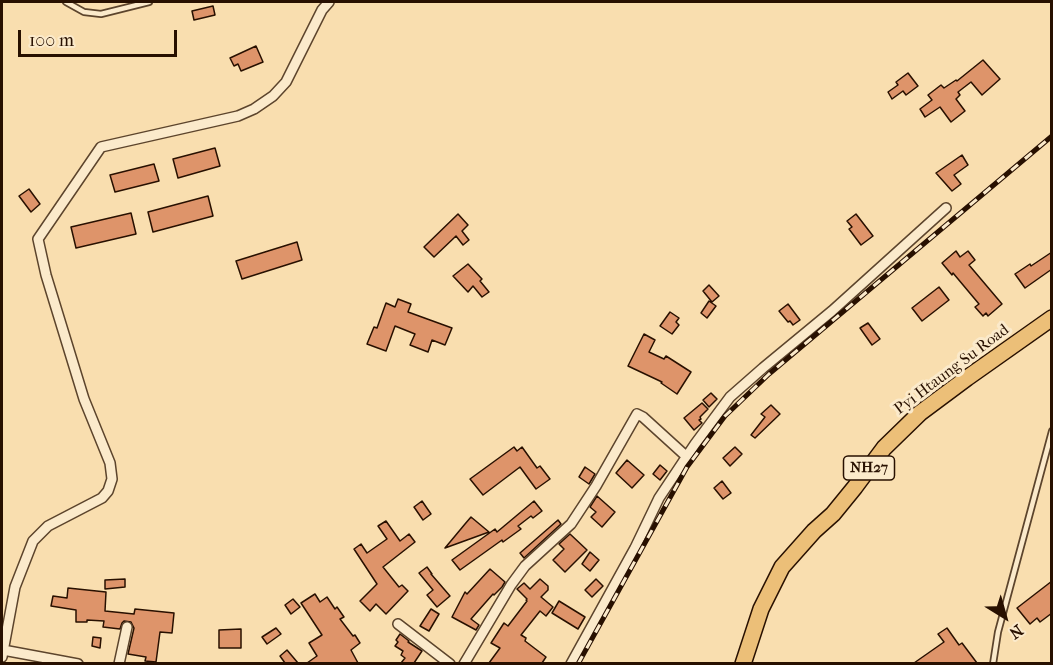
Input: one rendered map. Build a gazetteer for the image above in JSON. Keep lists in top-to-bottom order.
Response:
{
  "streets": {
    "highway": ["Pyi Htaung Su Road", "NH27"]
  },
  "scale_bar": "100 m",
  "north": "bottom right"
}
